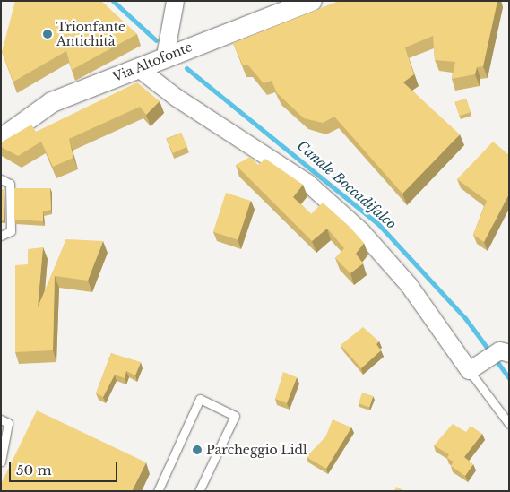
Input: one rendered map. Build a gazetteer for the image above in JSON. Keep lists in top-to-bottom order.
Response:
{
  "streets": {
    "street": ["Via Altofonte"]
  },
  "water": ["Canale Boccadifalco"],
  "places": ["Trionfante Antichità", "Parcheggio Lidl"],
  "scale_bar": "50 m"
}
